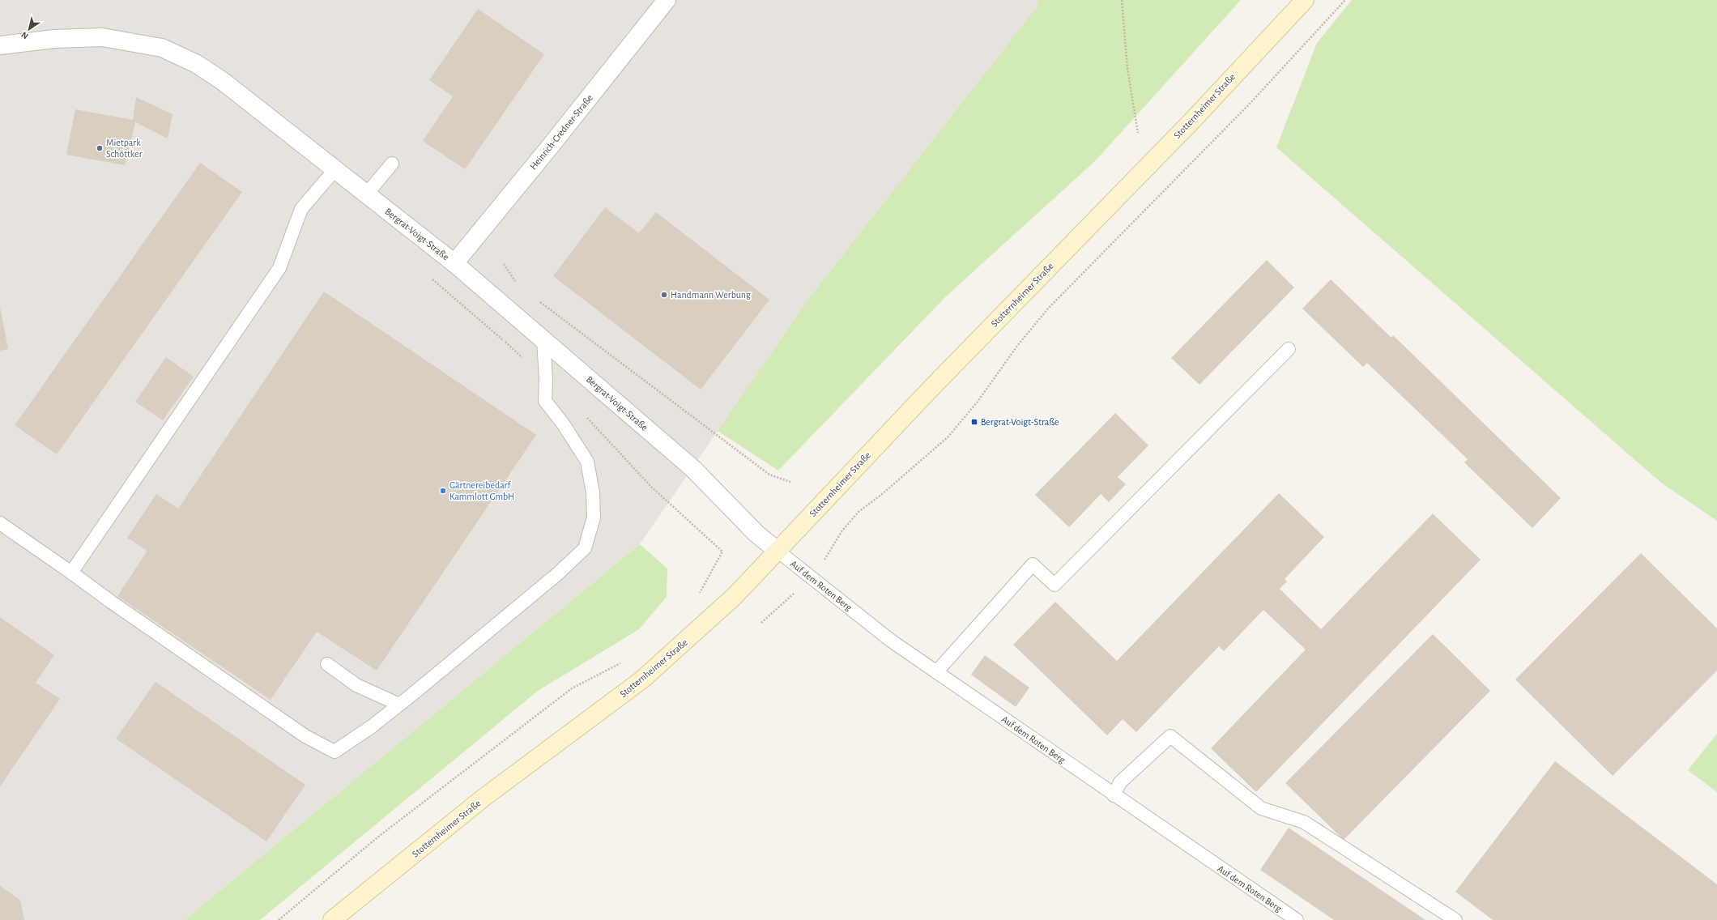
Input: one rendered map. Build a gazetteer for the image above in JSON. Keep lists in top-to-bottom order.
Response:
{
  "streets": {
    "main road": ["Stotternheimer Straße"],
    "street": ["Heinrich-Credner-Straße", "Bergrat-Voigt-Straße"],
    "lane": ["Auf dem Roten Berg"]
  },
  "crossings": [
    ["Stotternheimer Straße", "Bergrat-Voigt-Straße"],
    ["Stotternheimer Straße", "Auf dem Roten Berg"],
    ["Heinrich-Credner-Straße", "Bergrat-Voigt-Straße"],
    ["Bergrat-Voigt-Straße", "Auf dem Roten Berg"]
  ],
  "places": {
    "other": ["Mietpark Schöttker", "Handmann Werbung", "Gärtnereibedarf Kammlott GmbH"],
    "transit": ["Bergrat-Voigt-Straße"]
  },
  "north": "bottom left"
}
